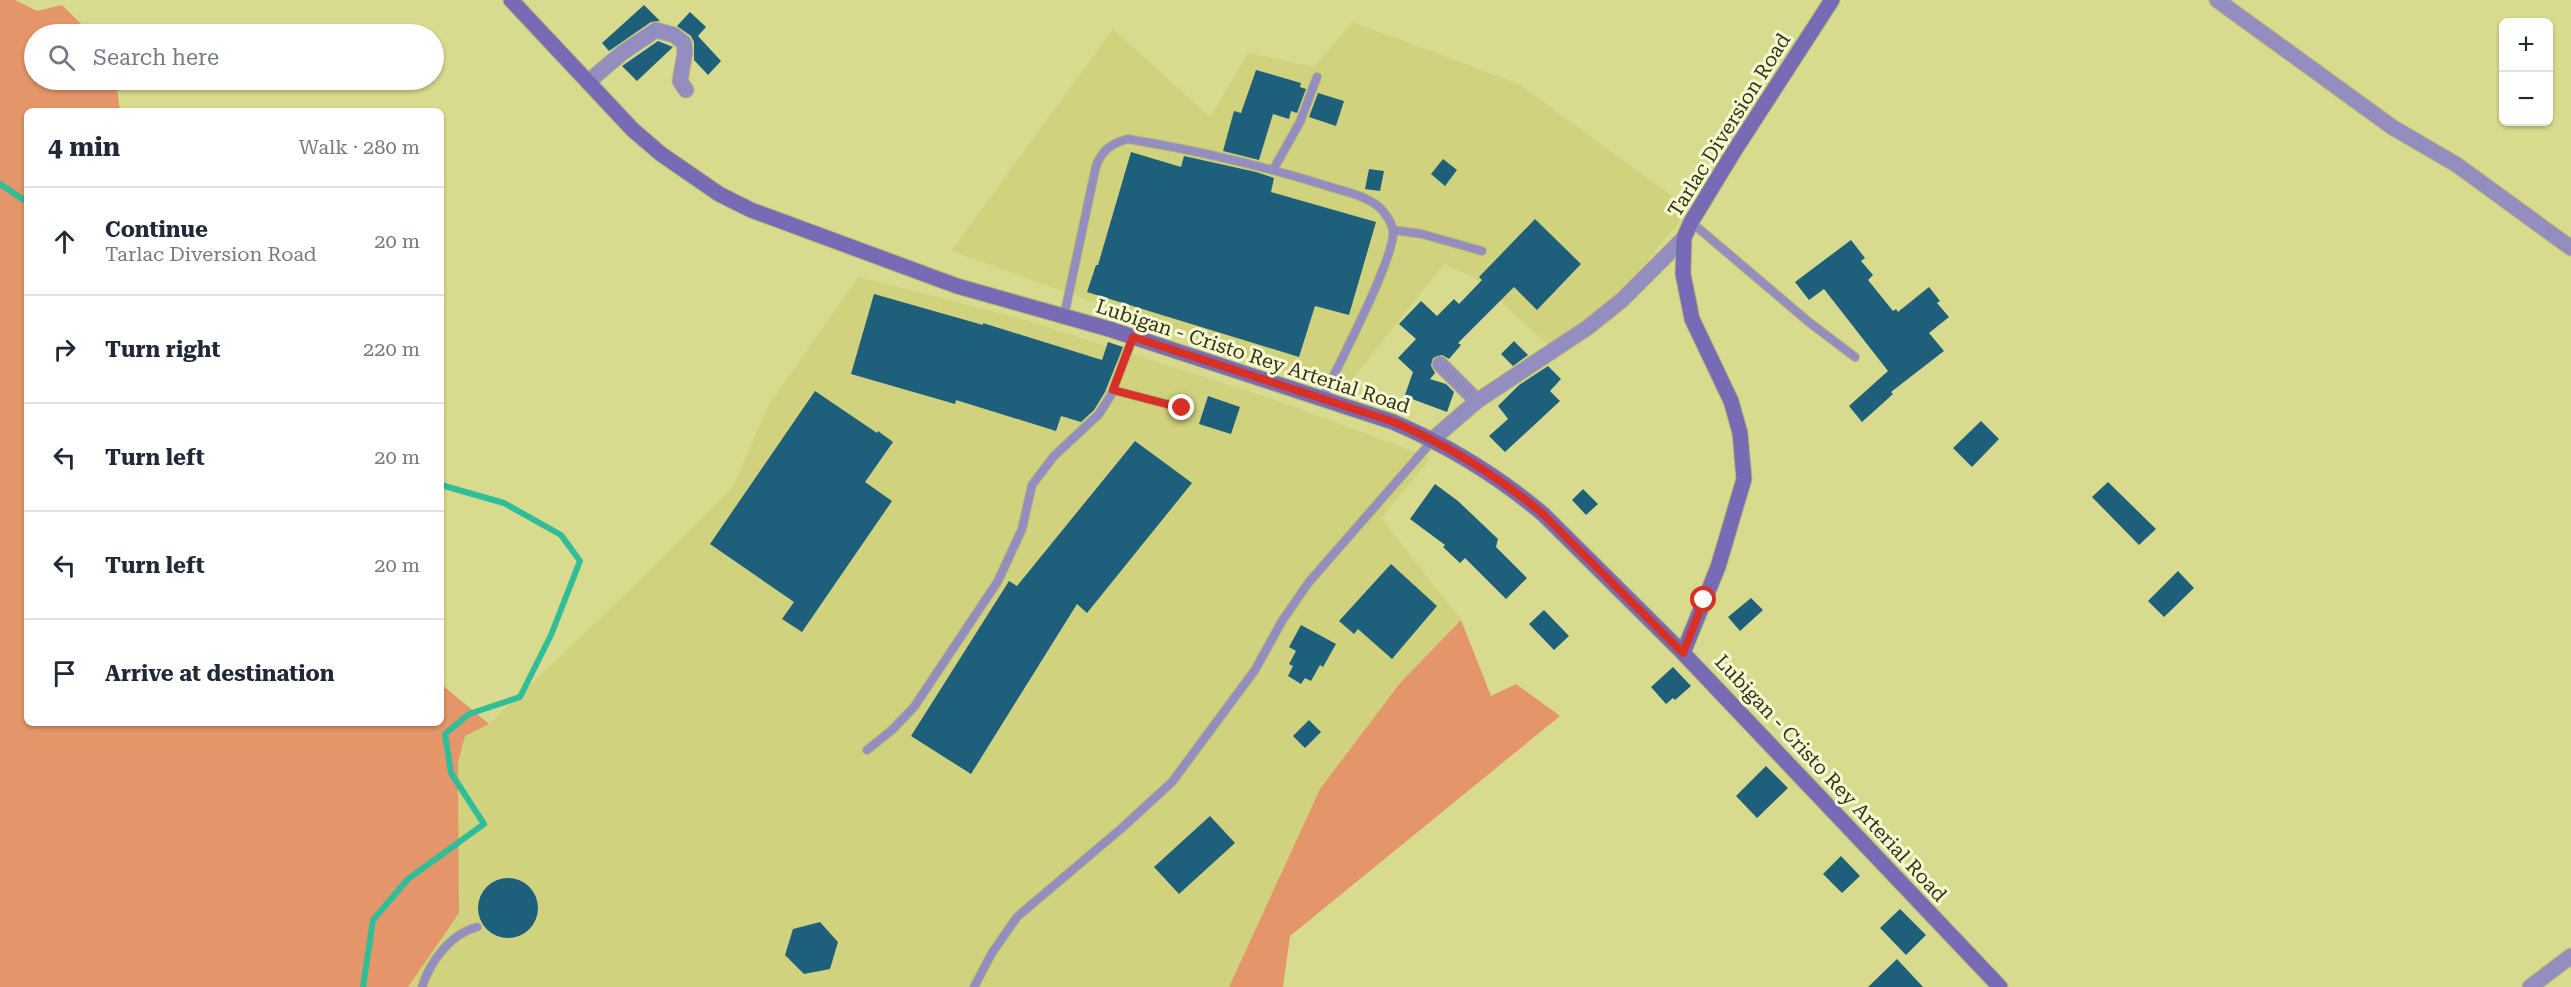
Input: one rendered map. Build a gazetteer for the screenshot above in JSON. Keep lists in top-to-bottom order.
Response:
{
  "streets": {
    "main road": ["Tarlac Diversion Road", "Lubigan - Cristo Rey Arterial Road"]
  },
  "crossings": [
    ["Tarlac Diversion Road", "Lubigan - Cristo Rey Arterial Road"]
  ],
  "page": {
    "map_buttons": ["+", "−"],
    "search": "Search here",
    "heading": ["4 min", "Walk · 280 m"],
    "list": [
      ["Continue", "Tarlac Diversion Road", "20 m"],
      ["Turn right", "220 m"],
      ["Turn left", "20 m"],
      ["Turn left", "20 m"],
      "Arrive at destination"
    ]
  }
}
